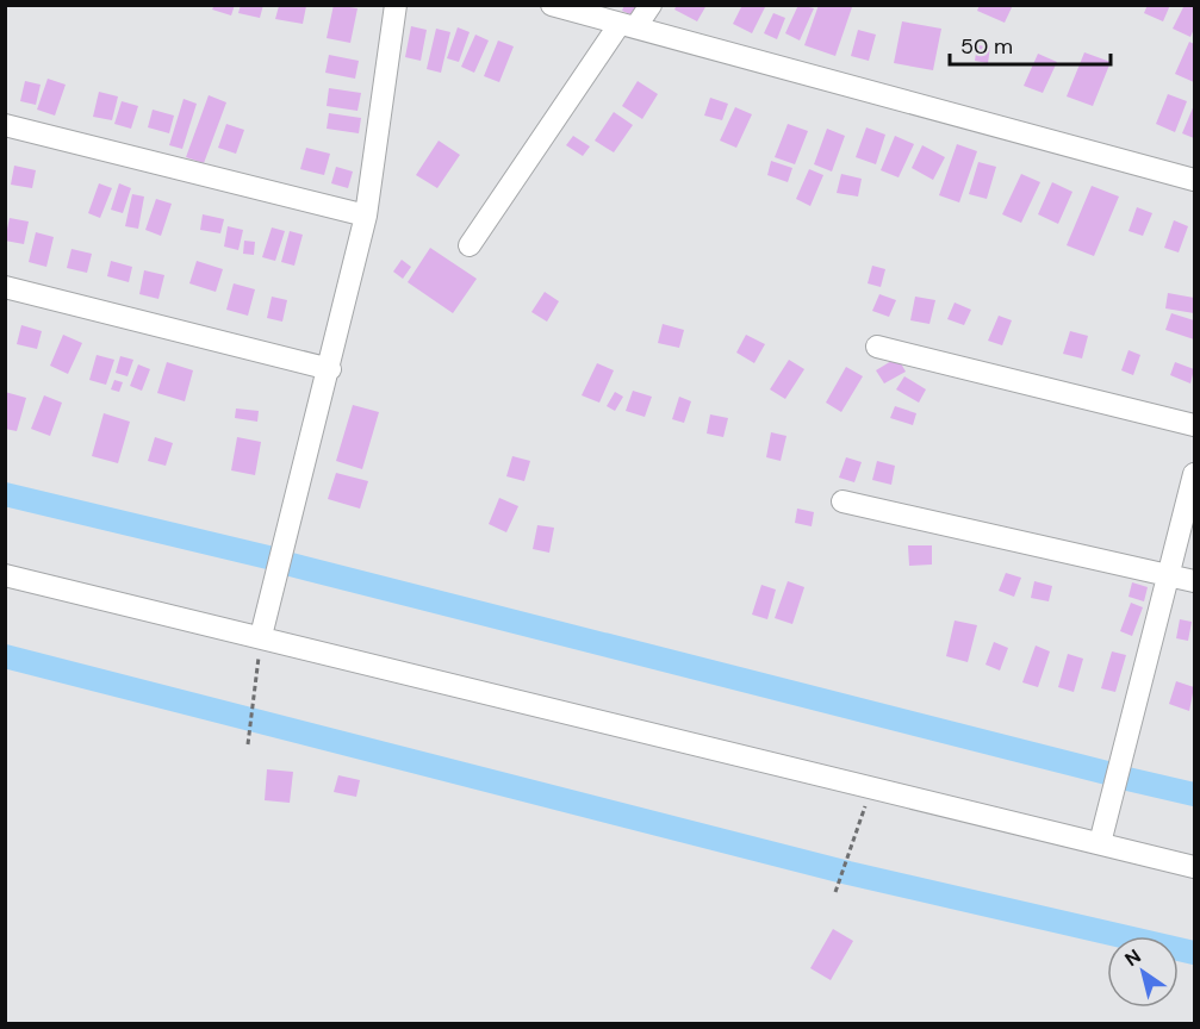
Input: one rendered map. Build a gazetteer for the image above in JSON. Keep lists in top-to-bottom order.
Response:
{
  "scale_bar": "50 m",
  "north": "top left"
}
